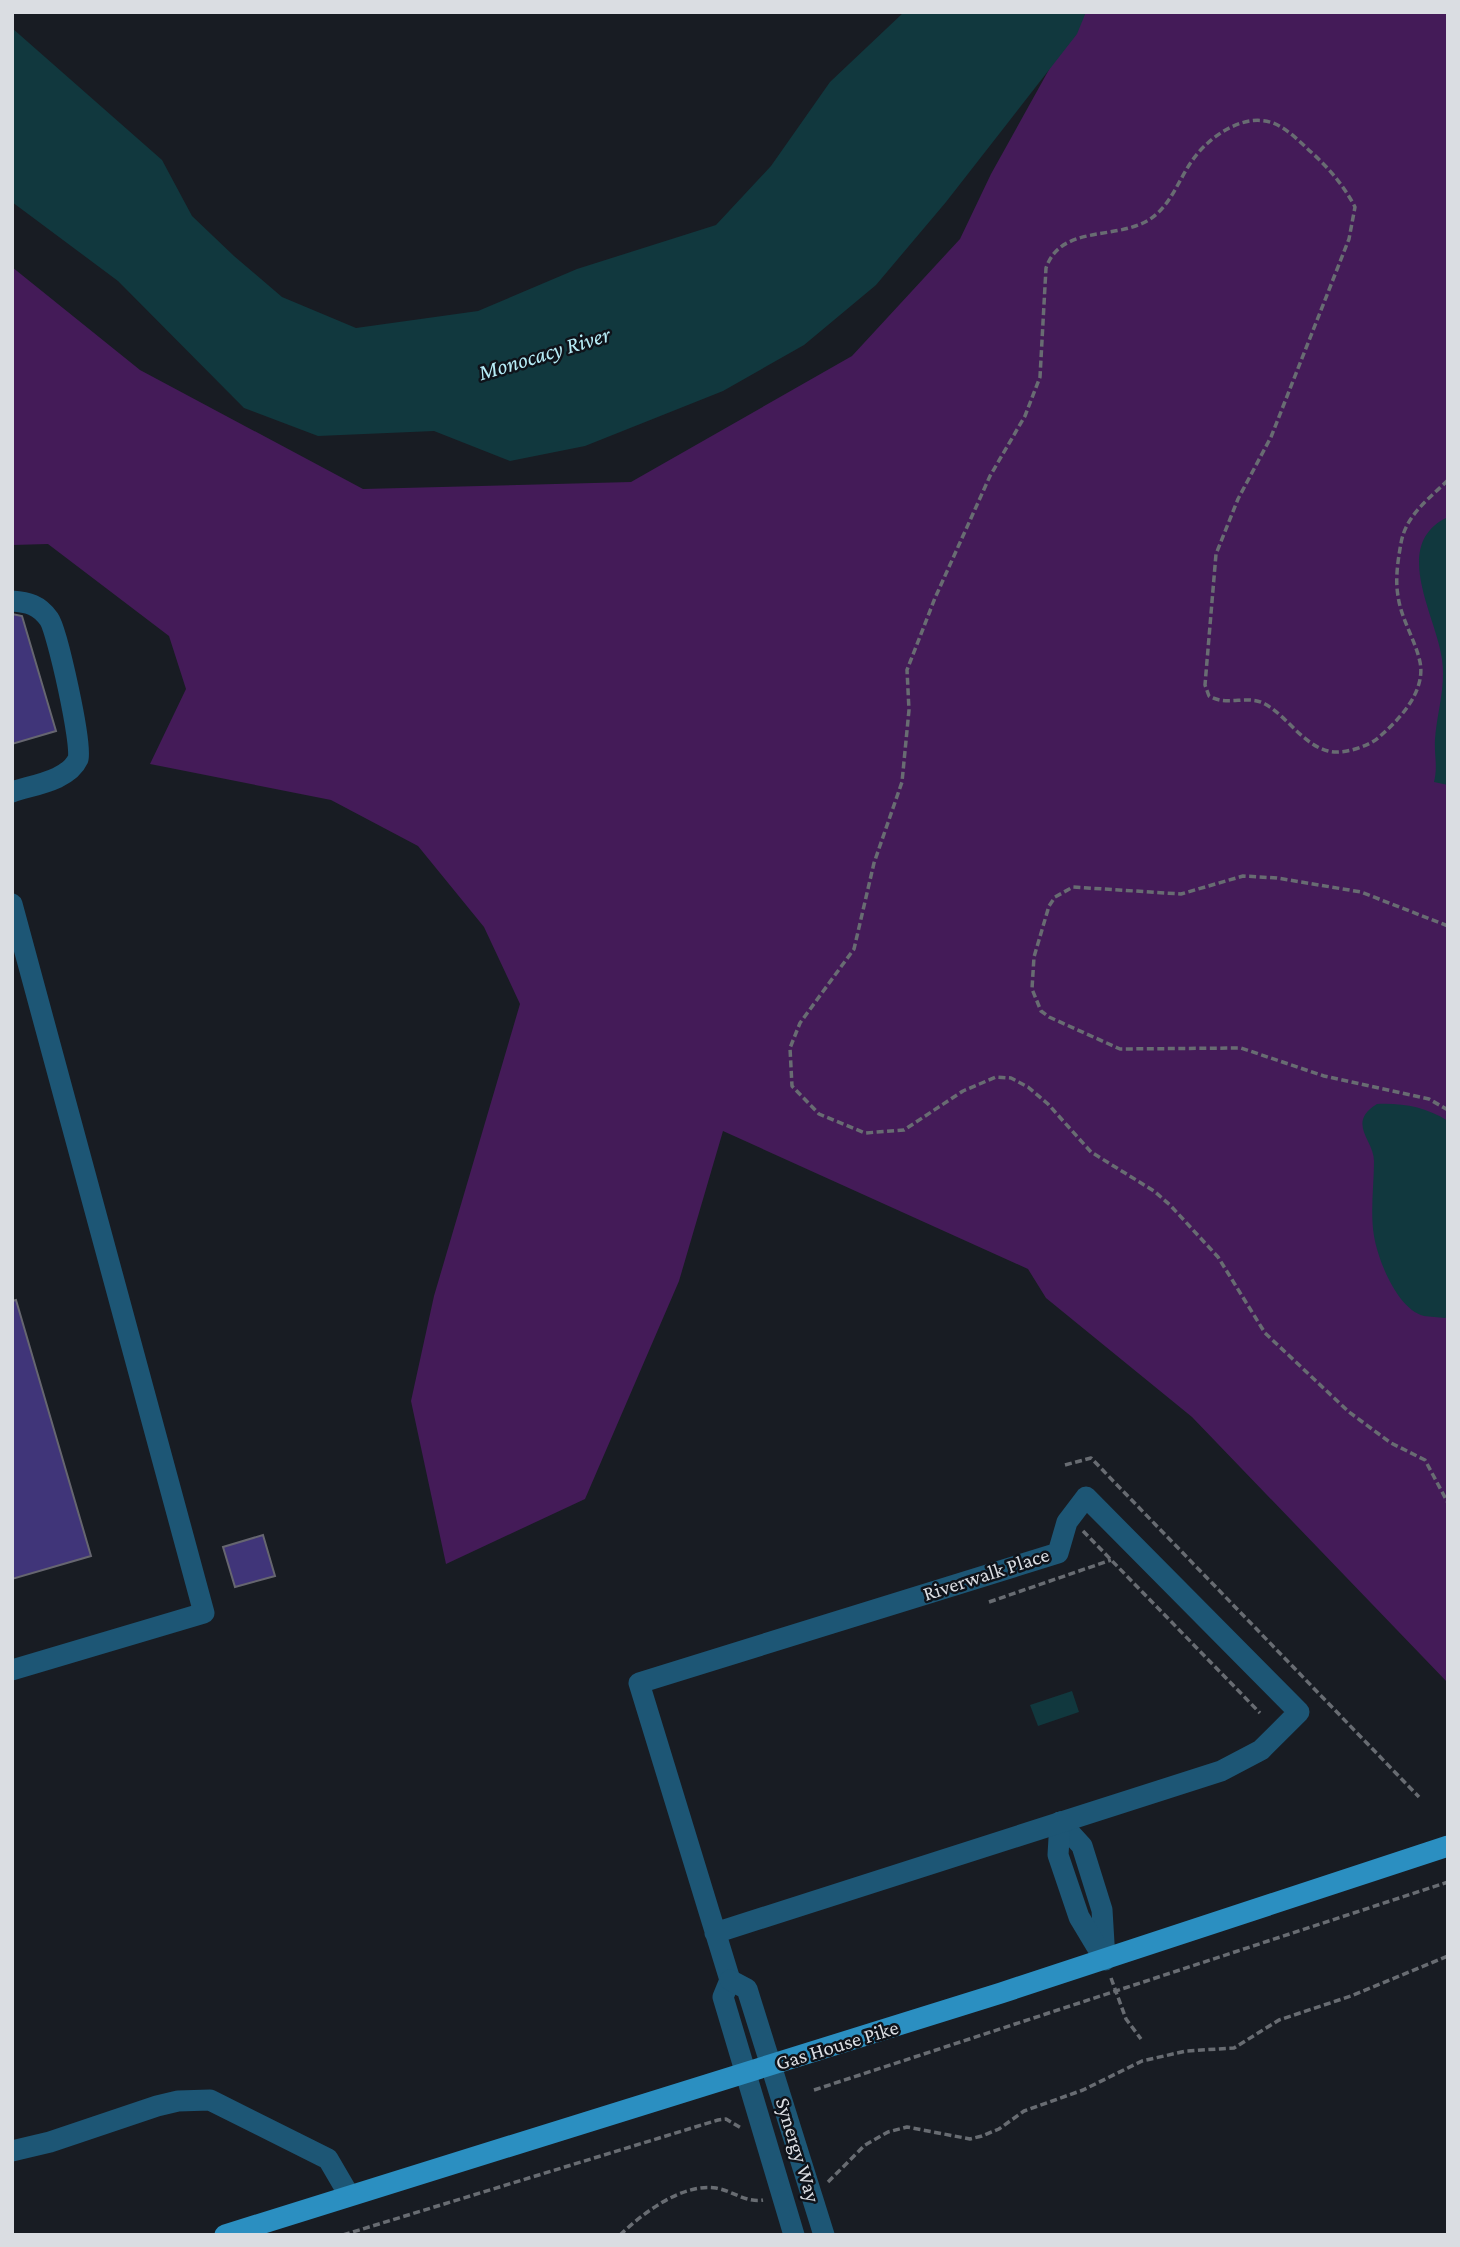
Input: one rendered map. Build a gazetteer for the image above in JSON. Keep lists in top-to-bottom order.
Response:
{
  "streets": {
    "main road": ["Gas House Pike"],
    "street": ["Riverwalk Place", "Synergy Way"]
  },
  "crossings": [
    ["Riverwalk Place", "Gas House Pike"],
    ["Riverwalk Place", "Synergy Way"],
    ["Gas House Pike", "Synergy Way"]
  ],
  "water": ["Monocacy River"]
}
